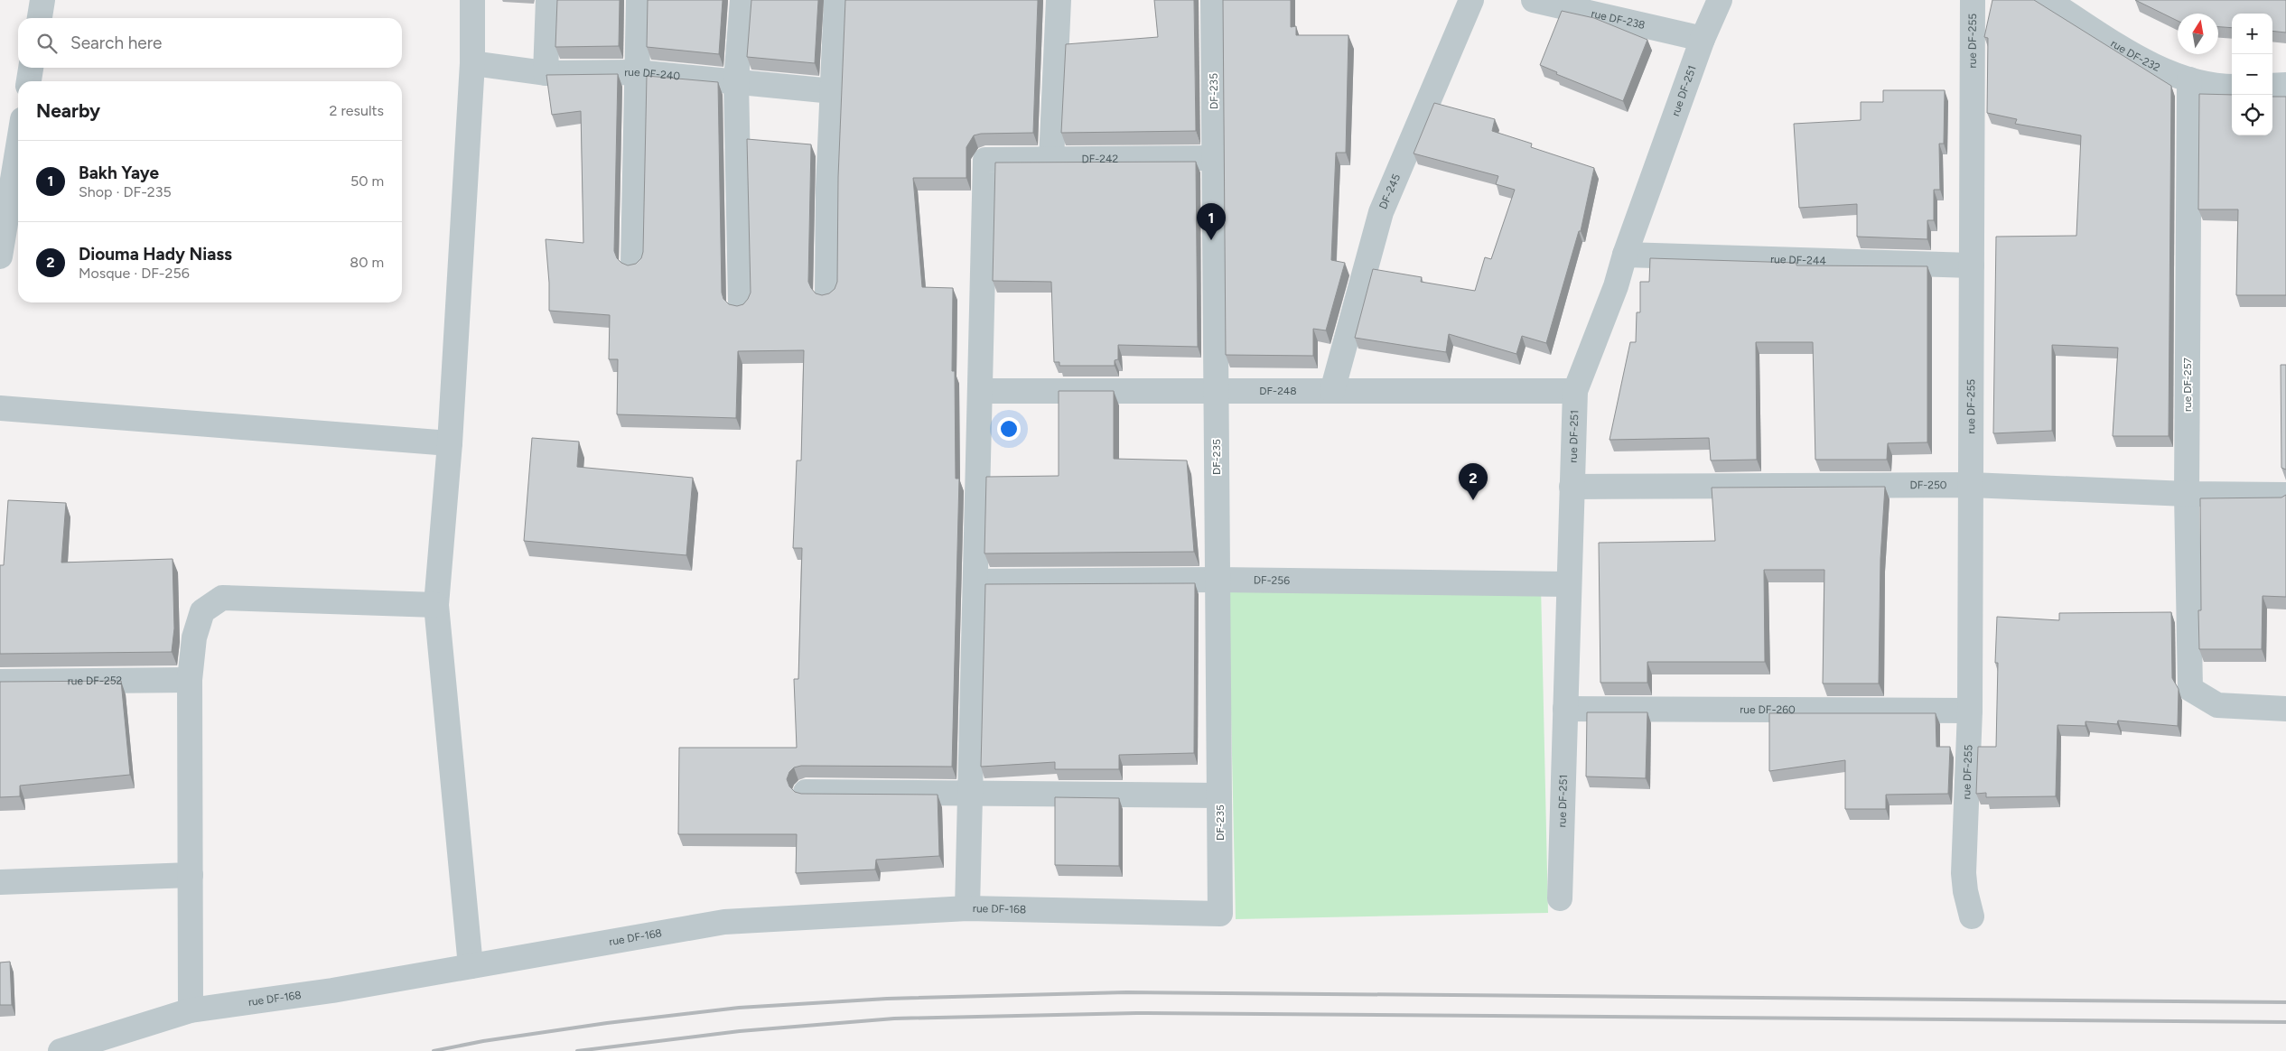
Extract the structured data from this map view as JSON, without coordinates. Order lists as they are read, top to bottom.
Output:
{
  "streets": {
    "street": [
      "rue DF-238",
      "rue DF-255",
      "rue DF-232",
      "rue DF-240",
      "rue DF-251",
      "DF-235",
      "DF-242",
      "DF-245",
      "rue DF-244",
      "rue DF-257",
      "DF-248",
      "DF-250",
      "DF-256",
      "rue DF-252",
      "rue DF-260",
      "rue DF-168"
    ]
  },
  "crossings": [
    ["rue DF-238", "rue DF-251"],
    ["rue DF-255", "rue DF-244"],
    ["rue DF-255", "DF-250"],
    ["rue DF-255", "rue DF-260"],
    ["rue DF-232", "rue DF-257"],
    ["rue DF-251", "rue DF-244"],
    ["rue DF-251", "DF-248"],
    ["rue DF-251", "DF-250"],
    ["rue DF-251", "DF-256"],
    ["rue DF-251", "rue DF-260"],
    ["DF-235", "DF-242"],
    ["DF-235", "DF-248"],
    ["DF-235", "DF-256"],
    ["DF-235", "rue DF-168"],
    ["DF-242", "DF-248"],
    ["DF-245", "DF-248"],
    ["rue DF-257", "DF-250"]
  ],
  "north": "top",
  "page": {
    "map_buttons": ["+", "−"],
    "search": "Search here",
    "heading": ["Nearby", "2 results"],
    "list": [
      {
        "mark": "1",
        "name": "Bakh Yaye",
        "note": "Shop · DF-235",
        "value": "50 m"
      },
      {
        "mark": "2",
        "name": "Diouma Hady Niass",
        "note": "Mosque · DF-256",
        "value": "80 m"
      }
    ],
    "pins": ["1", "2"]
  }
}
